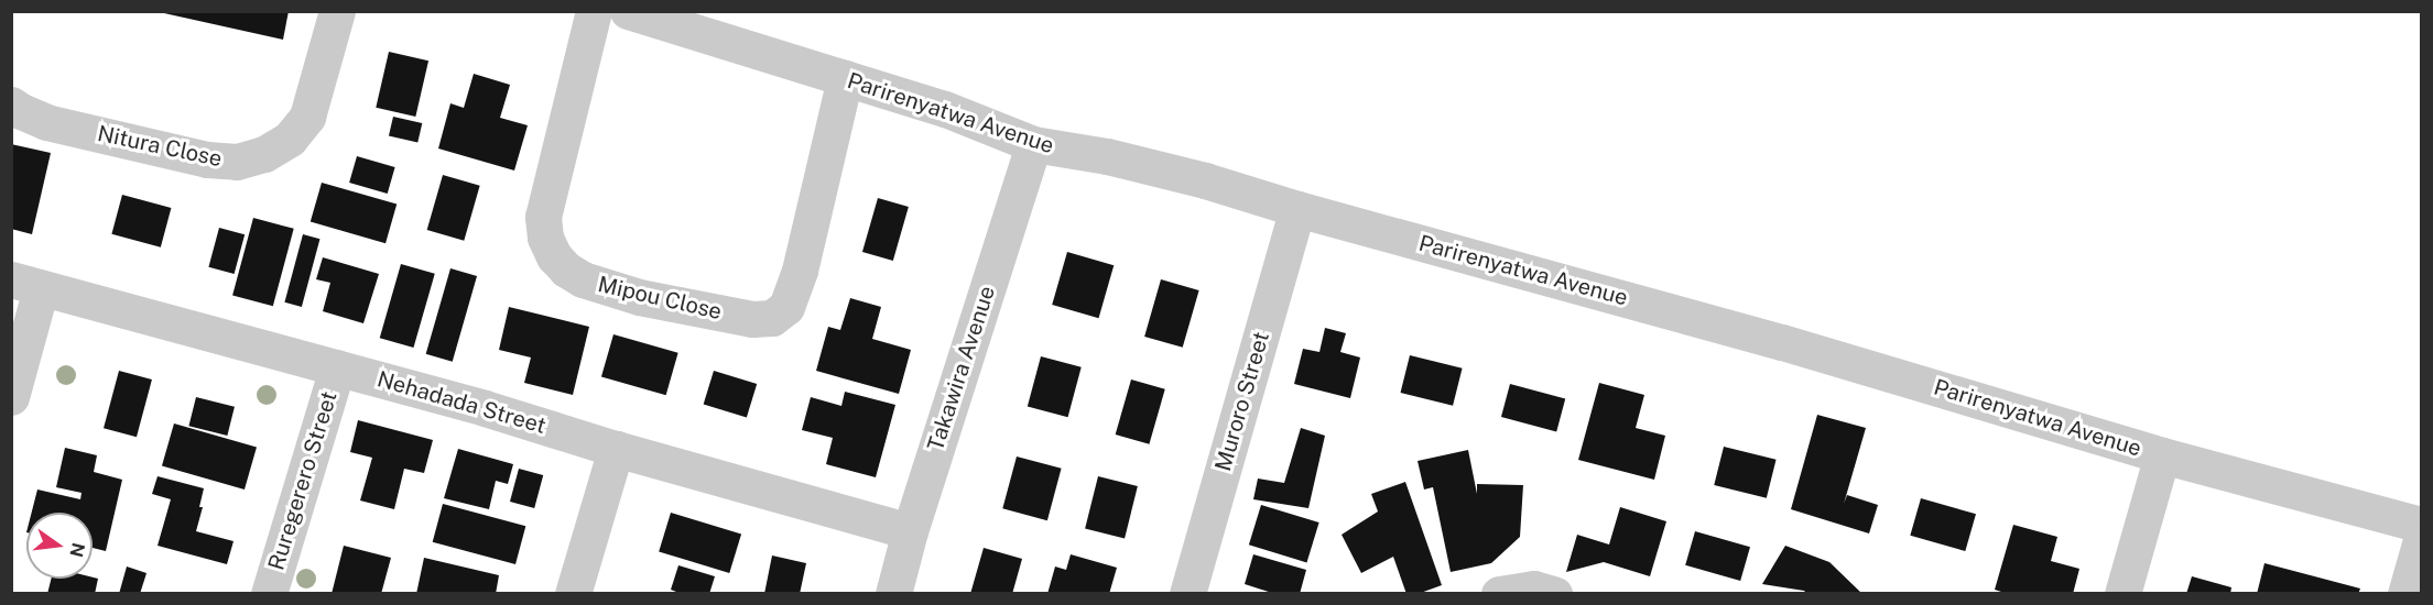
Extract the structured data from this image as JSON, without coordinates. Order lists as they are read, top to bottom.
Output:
{
  "streets": {
    "street": [
      "Parirenyatwa Avenue",
      "Nitura Close",
      "Mipou Close",
      "Takawira Avenue",
      "Muroro Street",
      "Nehadada Street",
      "Ruregerero Street"
    ]
  },
  "crossings": [
    ["Parirenyatwa Avenue", "Mipou Close"],
    ["Parirenyatwa Avenue", "Takawira Avenue"],
    ["Parirenyatwa Avenue", "Muroro Street"],
    ["Takawira Avenue", "Nehadada Street"],
    ["Nehadada Street", "Ruregerero Street"]
  ],
  "north": "right"
}
